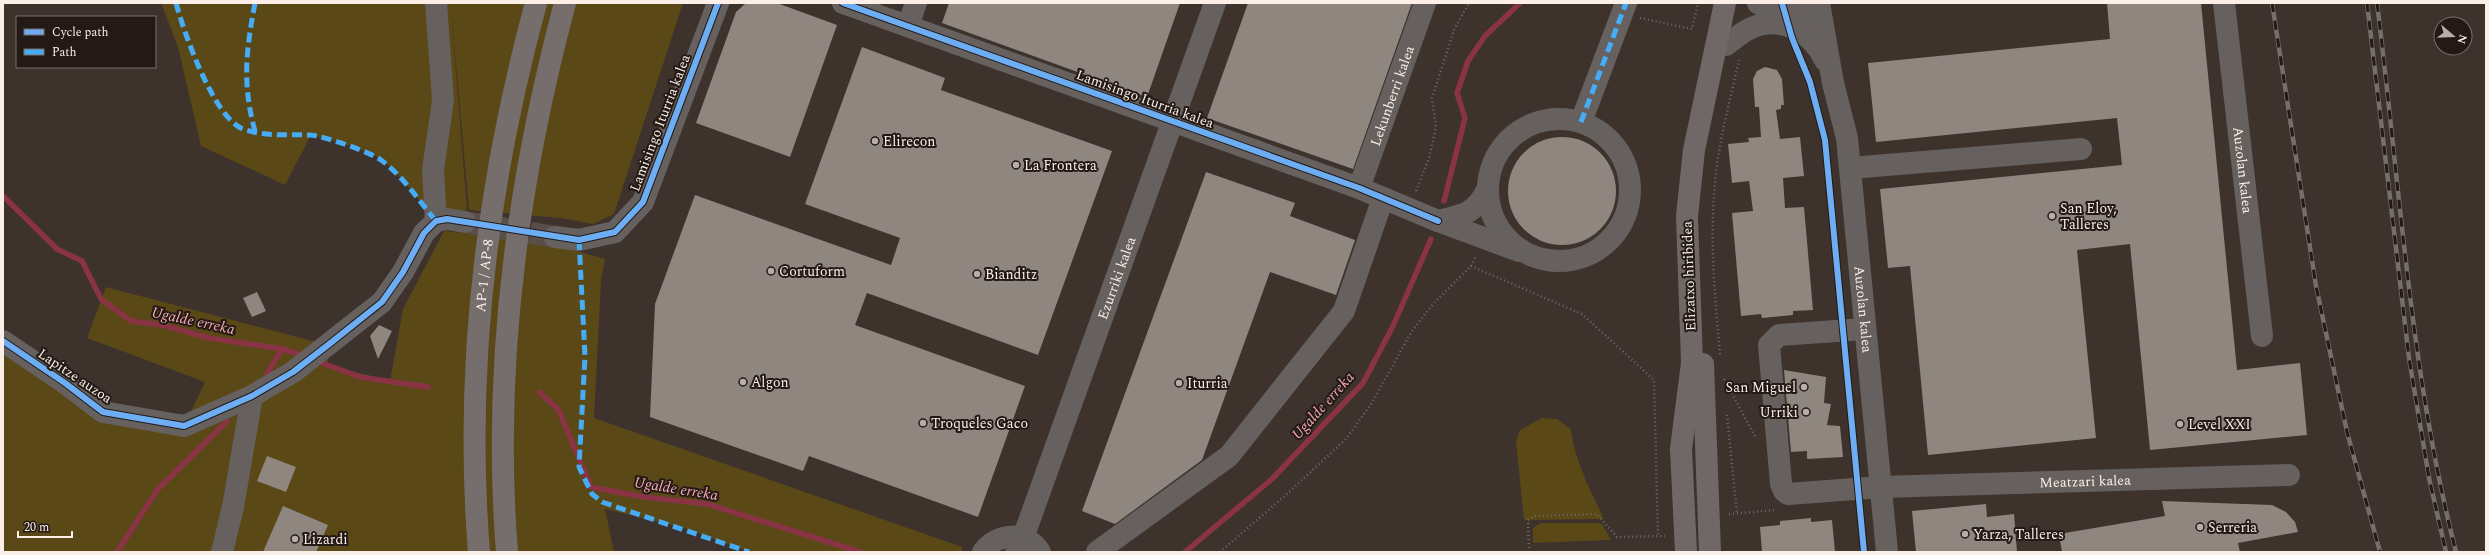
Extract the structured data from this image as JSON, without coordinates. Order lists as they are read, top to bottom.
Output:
{
  "streets": {
    "highway": ["AP-1 / AP-8"],
    "main road": ["Elizatxo hiribidea"],
    "street": [
      "Lekunberri kalea",
      "Lamisingo Iturria kalea",
      "Auzolan kalea",
      "Ezurriki kalea",
      "Lapitze auzoa",
      "Meatzari kalea"
    ]
  },
  "crossings": [
    ["Lekunberri kalea", "Lamisingo Iturria kalea"],
    ["Lamisingo Iturria kalea", "Ezurriki kalea"],
    ["Auzolan kalea", "Elizatxo hiribidea"],
    ["Auzolan kalea", "Meatzari kalea"]
  ],
  "water": ["Ugalde erreka"],
  "places": [
    "Elirecon",
    "La Frontera",
    "San Eloy, Talleres",
    "Cortuform",
    "Bianditz",
    "Algon",
    "Iturria",
    "San Miguel",
    "Urriki",
    "Troqueles Gaco",
    "Level XXI",
    "Serreria",
    "Yarza, Talleres",
    "Lizardi"
  ],
  "legend": ["Cycle path", "Path"],
  "scale_bar": "20 m",
  "north": "right"
}
